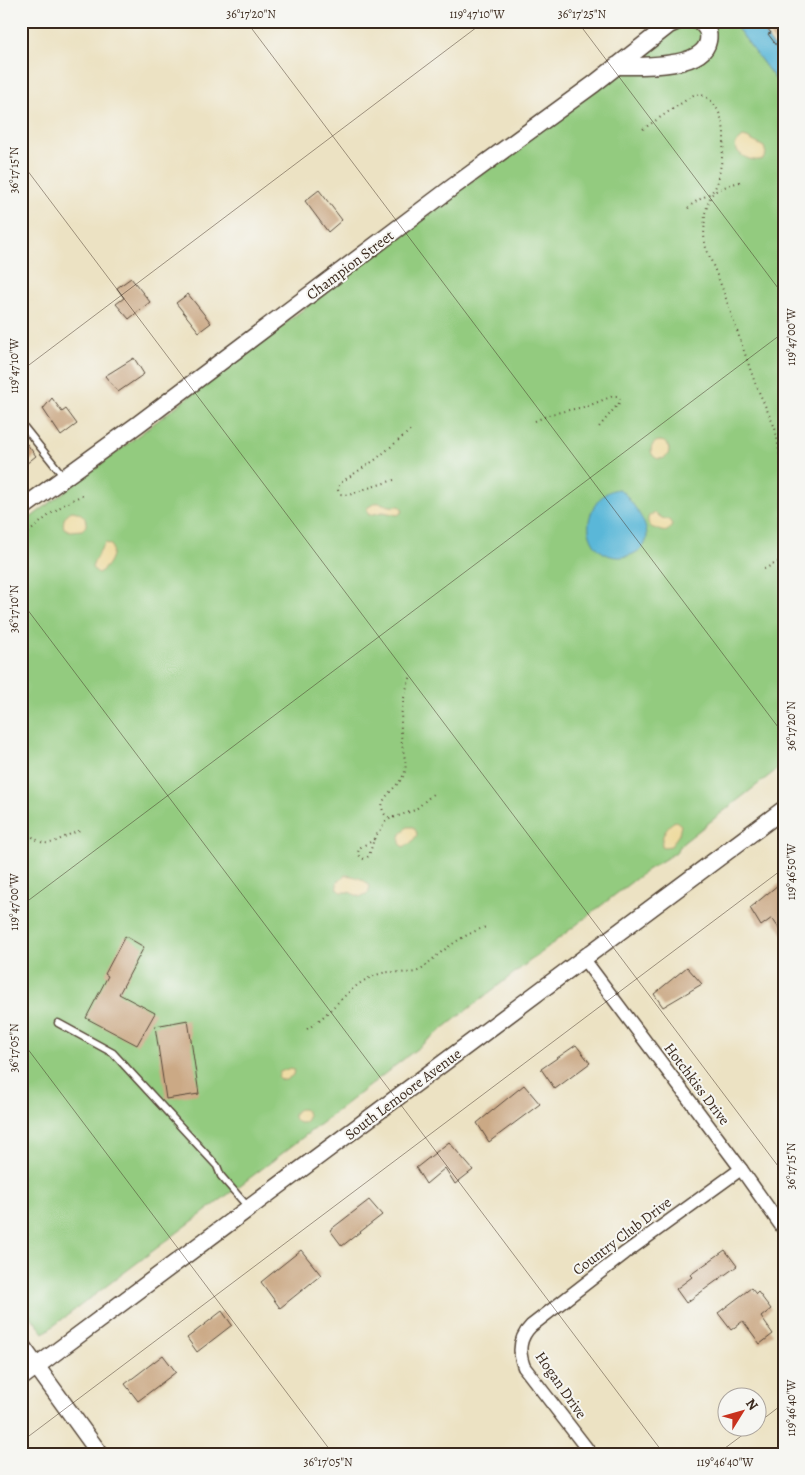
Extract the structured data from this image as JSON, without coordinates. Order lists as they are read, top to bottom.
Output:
{
  "streets": {
    "street": [
      "Champion Street",
      "Hotchkiss Drive",
      "South Lemoore Avenue",
      "Country Club Drive",
      "Hogan Drive"
    ]
  },
  "crossings": [
    ["Hotchkiss Drive", "South Lemoore Avenue"],
    ["Hotchkiss Drive", "Country Club Drive"],
    ["Country Club Drive", "Hogan Drive"]
  ],
  "north": "top right",
  "coordinates": [
    "36°17'20\"N",
    "119°47'10\"W",
    "36°17'25\"N",
    "36°17'15\"N",
    "119°47'00\"W",
    "36°17'10\"N",
    "119°46'50\"W",
    "36°17'05\"N",
    "119°46'40\"W"
  ]
}
